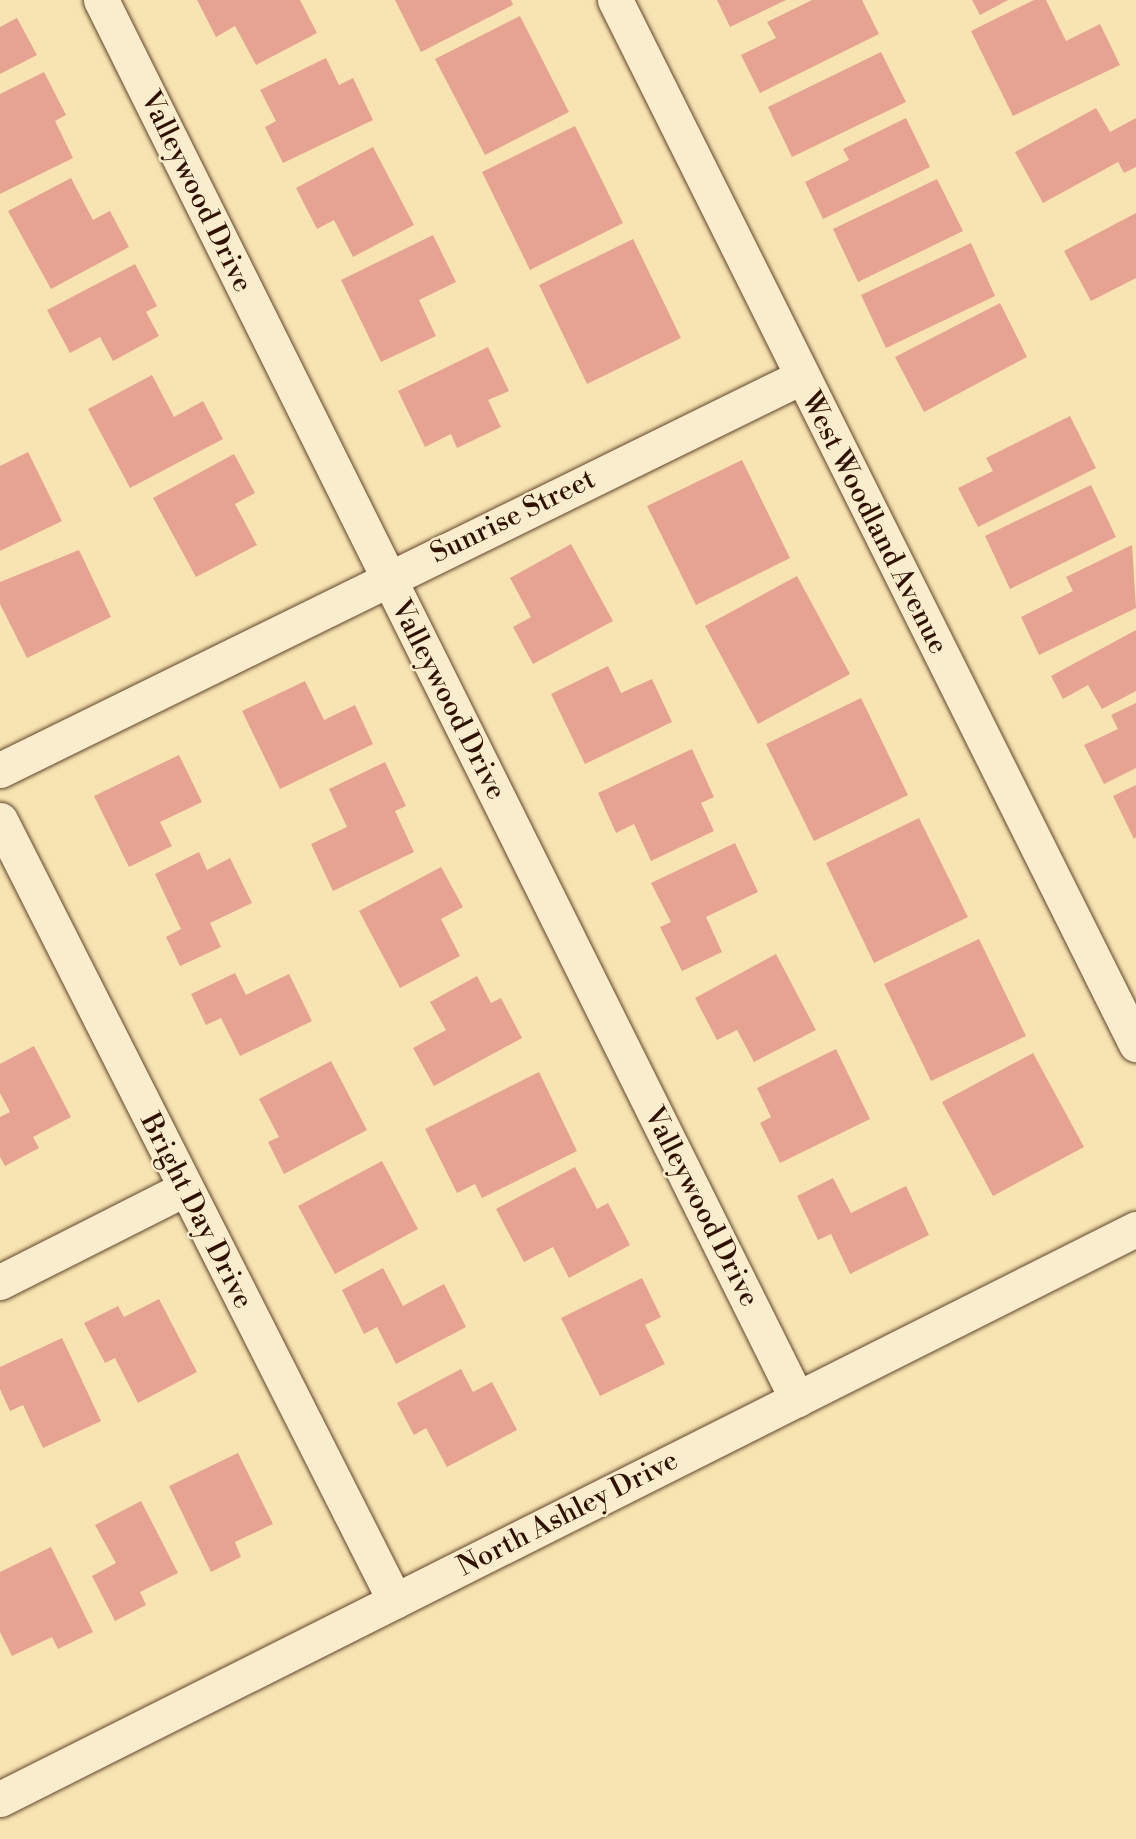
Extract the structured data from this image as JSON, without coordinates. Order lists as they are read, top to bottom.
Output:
{
  "streets": {
    "street": [
      "Valleywood Drive",
      "Sunrise Street",
      "West Woodland Avenue",
      "Bright Day Drive",
      "North Ashley Drive"
    ]
  },
  "crossings": [
    ["Valleywood Drive", "Sunrise Street"],
    ["Valleywood Drive", "North Ashley Drive"],
    ["Sunrise Street", "West Woodland Avenue"],
    ["Bright Day Drive", "North Ashley Drive"]
  ]
}
